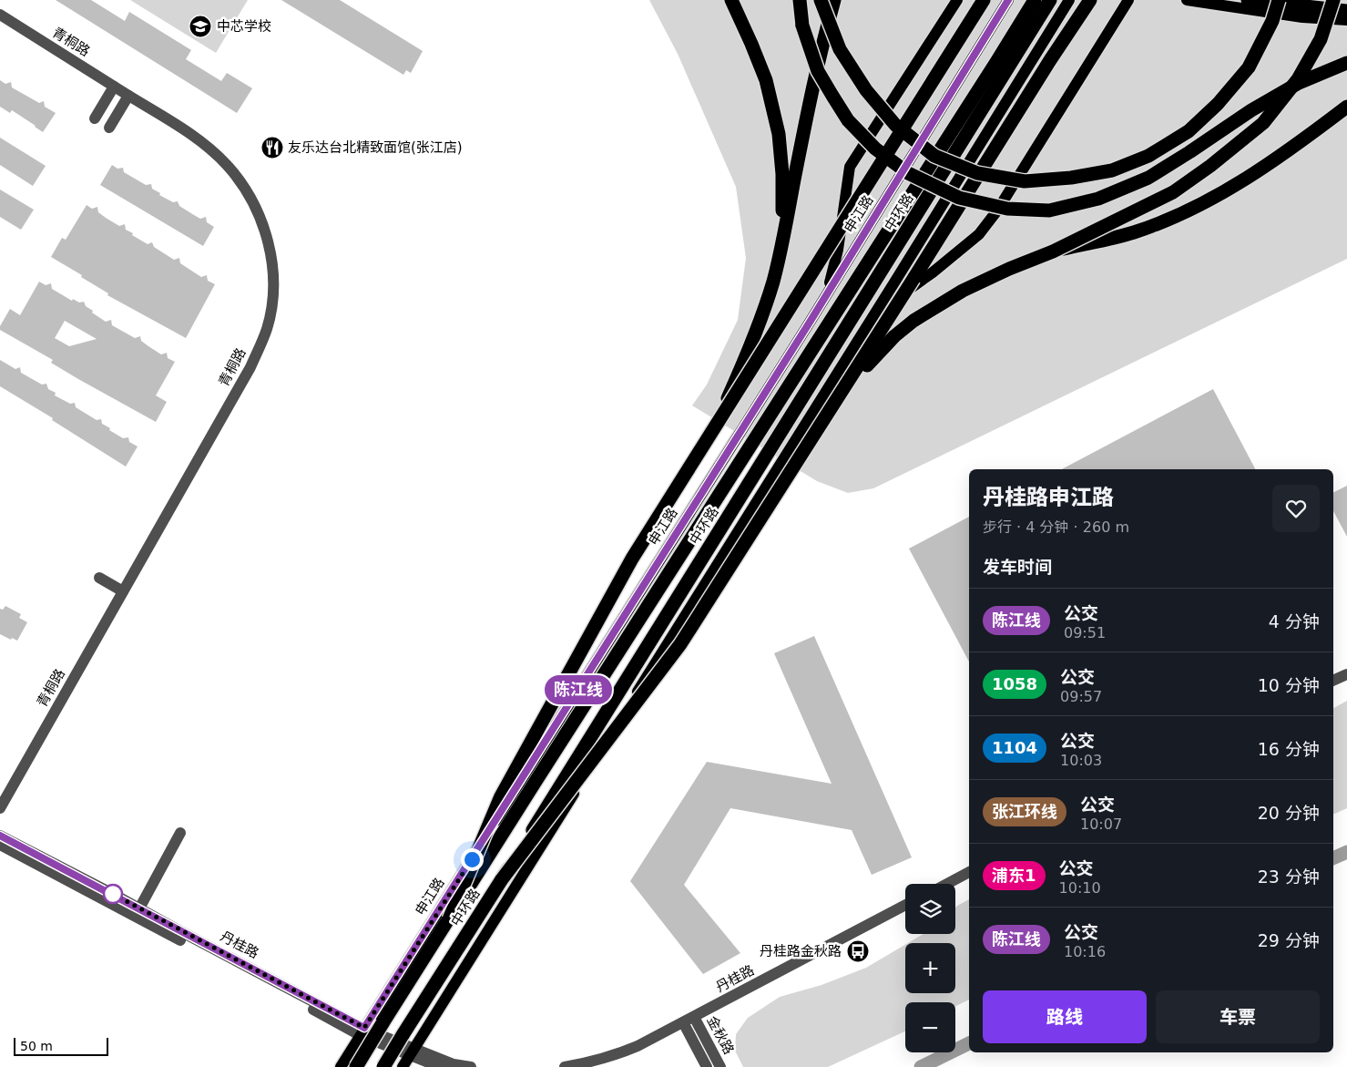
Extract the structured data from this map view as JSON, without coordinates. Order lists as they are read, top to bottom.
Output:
{
  "streets": {
    "highway": ["中环路"],
    "main road": ["申江路"],
    "street": ["青桐路", "丹桂路", "金秋路"]
  },
  "crossings": [
    ["申江路", "丹桂路"],
    ["丹桂路", "金秋路"]
  ],
  "places": {
    "school or university": ["中芯学校"],
    "restaurant": ["友乐达台北精致面馆(张江店)"],
    "bus stop": ["丹桂路金秋路"]
  },
  "lines": ["bus line 陈江线"],
  "scale_bar": "50 m",
  "page": {
    "on_map": "陈江线",
    "heading": [
      ["丹桂路申江路", "步行 · 4 分钟 · 260 m"],
      "发车时间"
    ],
    "list": [
      {
        "mark": "陈江线",
        "name": "公交",
        "note": "09:51",
        "value": "4 分钟"
      },
      {
        "mark": "1058",
        "name": "公交",
        "note": "09:57",
        "value": "10 分钟"
      },
      {
        "mark": "1104",
        "name": "公交",
        "note": "10:03",
        "value": "16 分钟"
      },
      {
        "mark": "张江环线",
        "name": "公交",
        "note": "10:07",
        "value": "20 分钟"
      },
      {
        "mark": "浦东1",
        "name": "公交",
        "note": "10:10",
        "value": "23 分钟"
      },
      {
        "mark": "陈江线",
        "name": "公交",
        "note": "10:16",
        "value": "29 分钟"
      }
    ],
    "map_buttons": ["+", "−"],
    "buttons": ["路线", "车票"],
    "scale": "50 m"
  }
}
